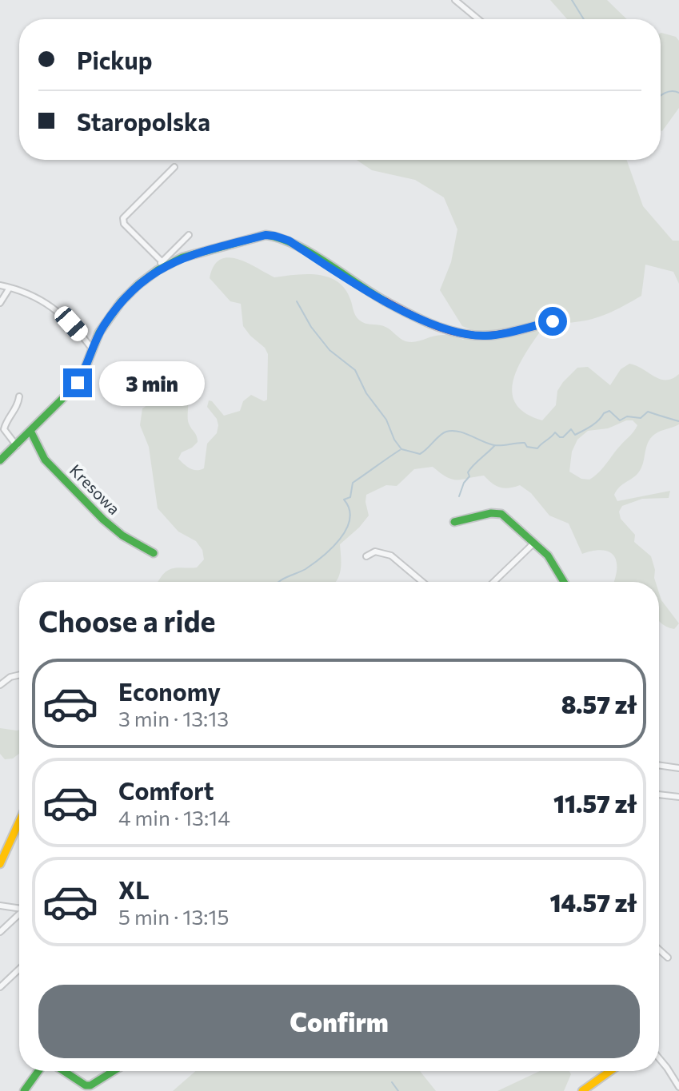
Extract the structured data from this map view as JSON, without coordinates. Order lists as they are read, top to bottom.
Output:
{
  "streets": {
    "street": ["Kresowa"]
  },
  "page": {
    "banner": ["Pickup", "Staropolska"],
    "bubble": "3 min",
    "heading": "Choose a ride",
    "list": [
      {
        "name": "Economy",
        "note": "3 min · 13:13",
        "value": "8.57 zł"
      },
      {
        "name": "Comfort",
        "note": "4 min · 13:14",
        "value": "11.57 zł"
      },
      {
        "name": "XL",
        "note": "5 min · 13:15",
        "value": "14.57 zł"
      }
    ],
    "buttons": "Confirm"
  }
}
